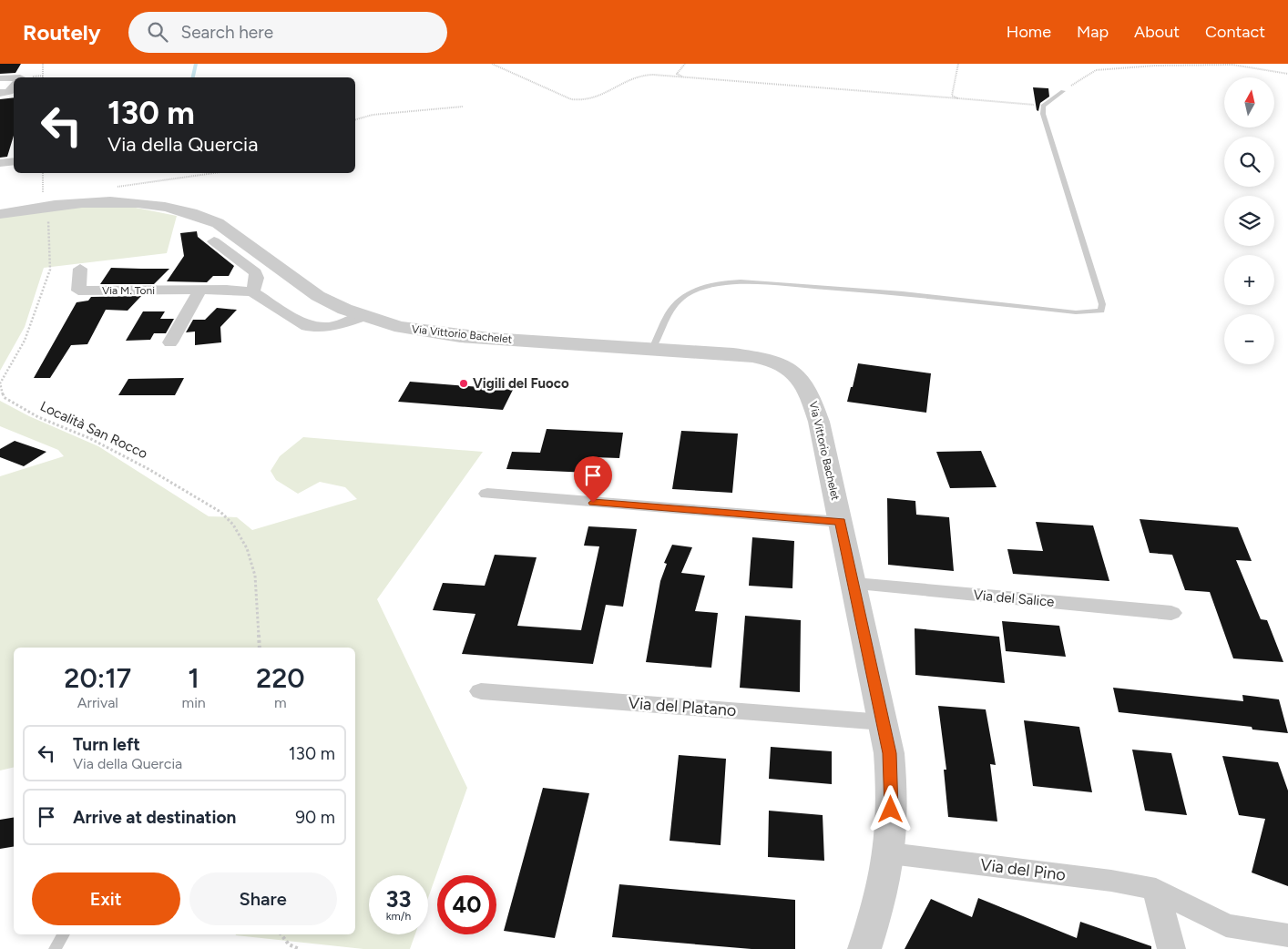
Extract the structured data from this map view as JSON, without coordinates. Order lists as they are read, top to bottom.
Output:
{
  "streets": {
    "street": [
      "Via M. Toni",
      "Via Vittorio Bachelet",
      "Via del Salice",
      "Via del Platano",
      "Via del Pino"
    ],
    "path": ["Località San Rocco"]
  },
  "crossings": [
    ["Via M. Toni", "Via Vittorio Bachelet"],
    ["Via Vittorio Bachelet", "Località San Rocco"],
    ["Via Vittorio Bachelet", "Via del Salice"],
    ["Via Vittorio Bachelet", "Via del Platano"],
    ["Via Vittorio Bachelet", "Via del Pino"]
  ],
  "places": ["Vigili del Fuoco"],
  "north": "top",
  "page": {
    "header": "Routely",
    "search": "Search here",
    "nav": [
      "Home",
      "Map",
      "About",
      "Contact"
    ],
    "map_buttons": ["+", "−"],
    "turn": ["130 m", "Via della Quercia"],
    "eta": [
      "20:17",
      "Arrival",
      "1",
      "min",
      "220",
      "m"
    ],
    "list": [
      {
        "name": "Turn left",
        "note": "Via della Quercia",
        "value": "130 m"
      },
      {
        "name": "Arrive at destination",
        "value": "90 m"
      }
    ],
    "buttons": ["Exit", "Share"],
    "speed": "33 km/h",
    "limit": "40"
  }
}
